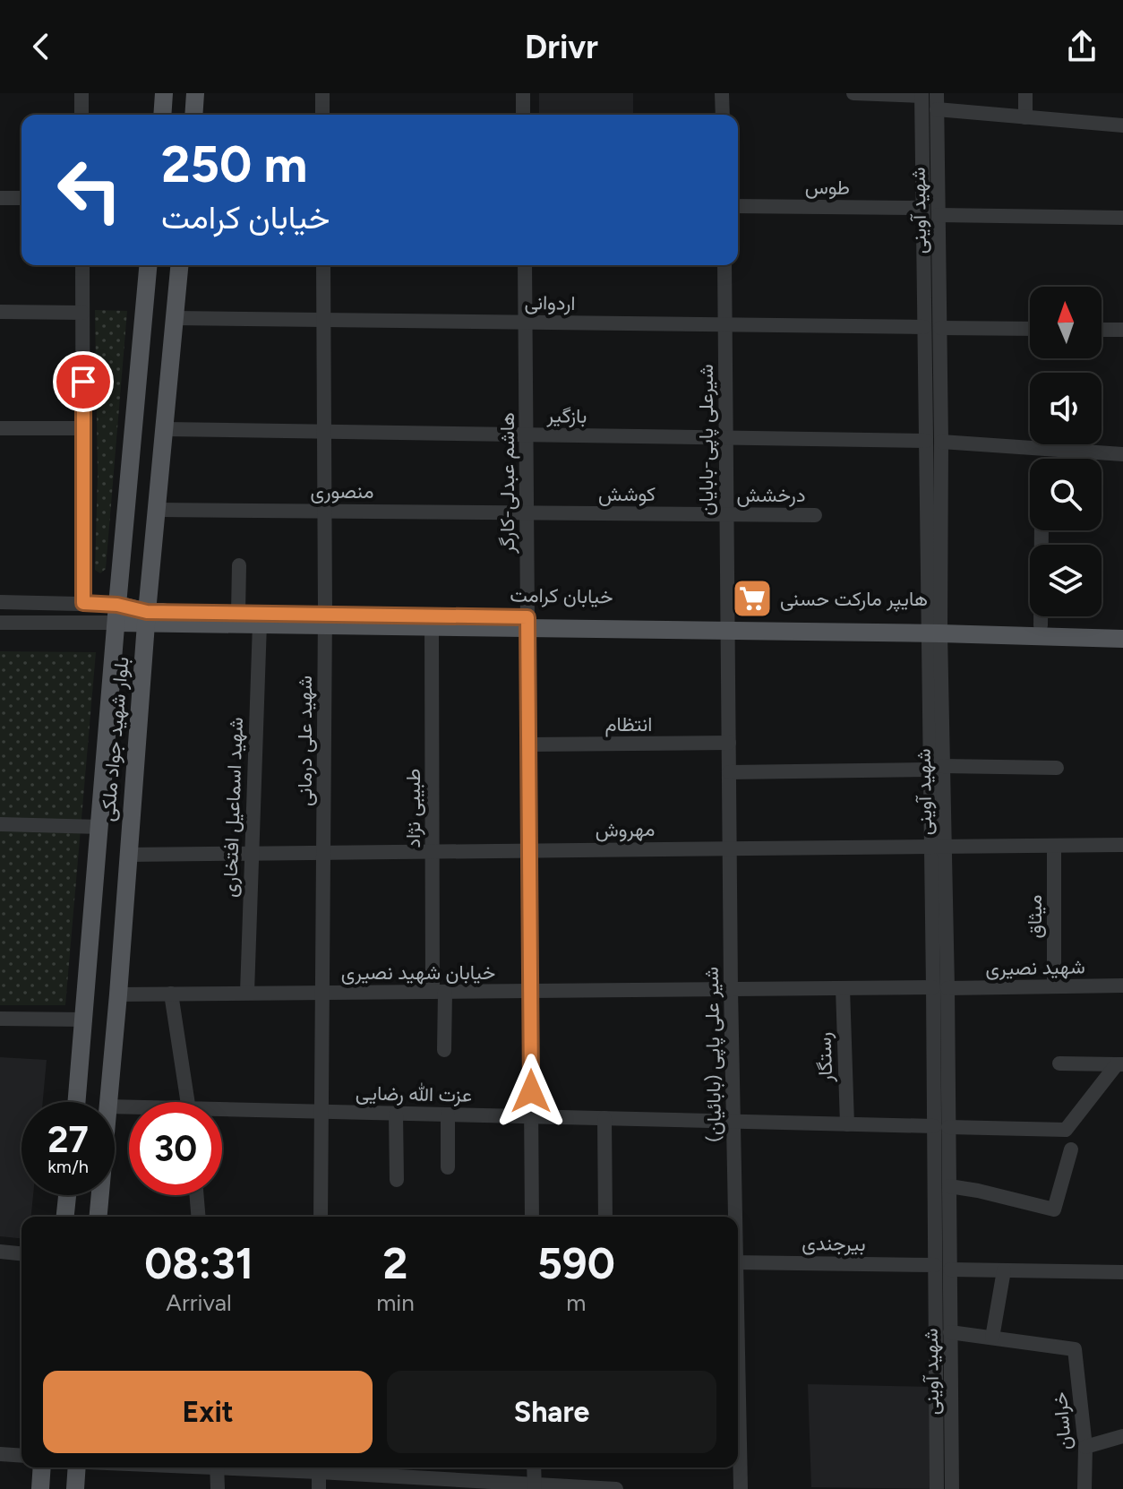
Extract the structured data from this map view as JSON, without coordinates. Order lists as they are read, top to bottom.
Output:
{
  "streets": {
    "main road": ["خیابان کرامت", "بلوار شهید جواد ملکی"],
    "street": [
      "طوس",
      "شهید آوینی",
      "اردوانی",
      "بازگیر",
      "شیرعلی پاپی-بابایان",
      "هاشم عبدلی-کارگر",
      "منصوری",
      "کوشش",
      "درخشش",
      "انتظام",
      "شهید علی درمانی",
      "شهید اسماعیل افتخاری",
      "طبیبی نژاد",
      "مهروش",
      "میثاق",
      "شهید نصیری",
      "خیابان شهید نصیری",
      "شیر علی پاپی (بابائیان)",
      "رستگار",
      "عزت الله رضایی",
      "بیرجندی",
      "خراسان"
    ]
  },
  "crossings": [
    ["طوس", "شهید آوینی"],
    ["شهید آوینی", "اردوانی"],
    ["شهید آوینی", "بازگیر"],
    ["شهید آوینی", "خیابان کرامت"],
    ["شهید آوینی", "مهروش"],
    ["شهید آوینی", "شهید نصیری"],
    ["شهید آوینی", "خیابان شهید نصیری"],
    ["شهید آوینی", "عزت الله رضایی"],
    ["شهید آوینی", "بیرجندی"],
    ["اردوانی", "شیرعلی پاپی-بابایان"],
    ["اردوانی", "هاشم عبدلی-کارگر"],
    ["اردوانی", "بلوار شهید جواد ملکی"],
    ["اردوانی", "شهید علی درمانی"],
    ["بازگیر", "شیرعلی پاپی-بابایان"],
    ["بازگیر", "هاشم عبدلی-کارگر"],
    ["بازگیر", "بلوار شهید جواد ملکی"],
    ["بازگیر", "شهید علی درمانی"],
    ["شیرعلی پاپی-بابایان", "کوشش"],
    ["شیرعلی پاپی-بابایان", "درخشش"],
    ["شیرعلی پاپی-بابایان", "خیابان کرامت"],
    ["شیرعلی پاپی-بابایان", "شیر علی پاپی (بابائیان)"],
    ["هاشم عبدلی-کارگر", "منصوری"],
    ["هاشم عبدلی-کارگر", "کوشش"],
    ["هاشم عبدلی-کارگر", "خیابان کرامت"],
    ["هاشم عبدلی-کارگر", "انتظام"],
    ["هاشم عبدلی-کارگر", "مهروش"],
    ["هاشم عبدلی-کارگر", "خیابان شهید نصیری"],
    ["هاشم عبدلی-کارگر", "عزت الله رضایی"],
    ["منصوری", "کوشش"],
    ["منصوری", "بلوار شهید جواد ملکی"],
    ["منصوری", "شهید علی درمانی"],
    ["کوشش", "درخشش"],
    ["خیابان کرامت", "بلوار شهید جواد ملکی"],
    ["خیابان کرامت", "شهید علی درمانی"],
    ["خیابان کرامت", "شهید اسماعیل افتخاری"],
    ["خیابان کرامت", "طبیبی نژاد"],
    ["خیابان کرامت", "شیر علی پاپی (بابائیان)"],
    ["انتظام", "شیر علی پاپی (بابائیان)"],
    ["بلوار شهید جواد ملکی", "مهروش"],
    ["بلوار شهید جواد ملکی", "خیابان شهید نصیری"],
    ["شهید علی درمانی", "مهروش"],
    ["شهید علی درمانی", "خیابان شهید نصیری"],
    ["شهید علی درمانی", "عزت الله رضایی"],
    ["شهید اسماعیل افتخاری", "مهروش"],
    ["شهید اسماعیل افتخاری", "خیابان شهید نصیری"],
    ["طبیبی نژاد", "مهروش"],
    ["طبیبی نژاد", "خیابان شهید نصیری"],
    ["مهروش", "میثاق"],
    ["مهروش", "شیر علی پاپی (بابائیان)"],
    ["میثاق", "شهید نصیری"],
    ["شهید نصیری", "خیابان شهید نصیری"],
    ["خیابان شهید نصیری", "شیر علی پاپی (بابائیان)"],
    ["خیابان شهید نصیری", "رستگار"],
    ["شیر علی پاپی (بابائیان)", "عزت الله رضایی"],
    ["رستگار", "عزت الله رضایی"]
  ],
  "places": {
    "supermarket": ["هایپر مارکت حسنی"]
  },
  "north": "top",
  "page": {
    "header": "Drivr",
    "turn": ["250 m", "خیابان کرامت"],
    "speed": "27 km/h",
    "limit": "30",
    "eta": [
      "08:31",
      "Arrival",
      "2",
      "min",
      "590",
      "m"
    ],
    "buttons": ["Exit", "Share"]
  }
}
